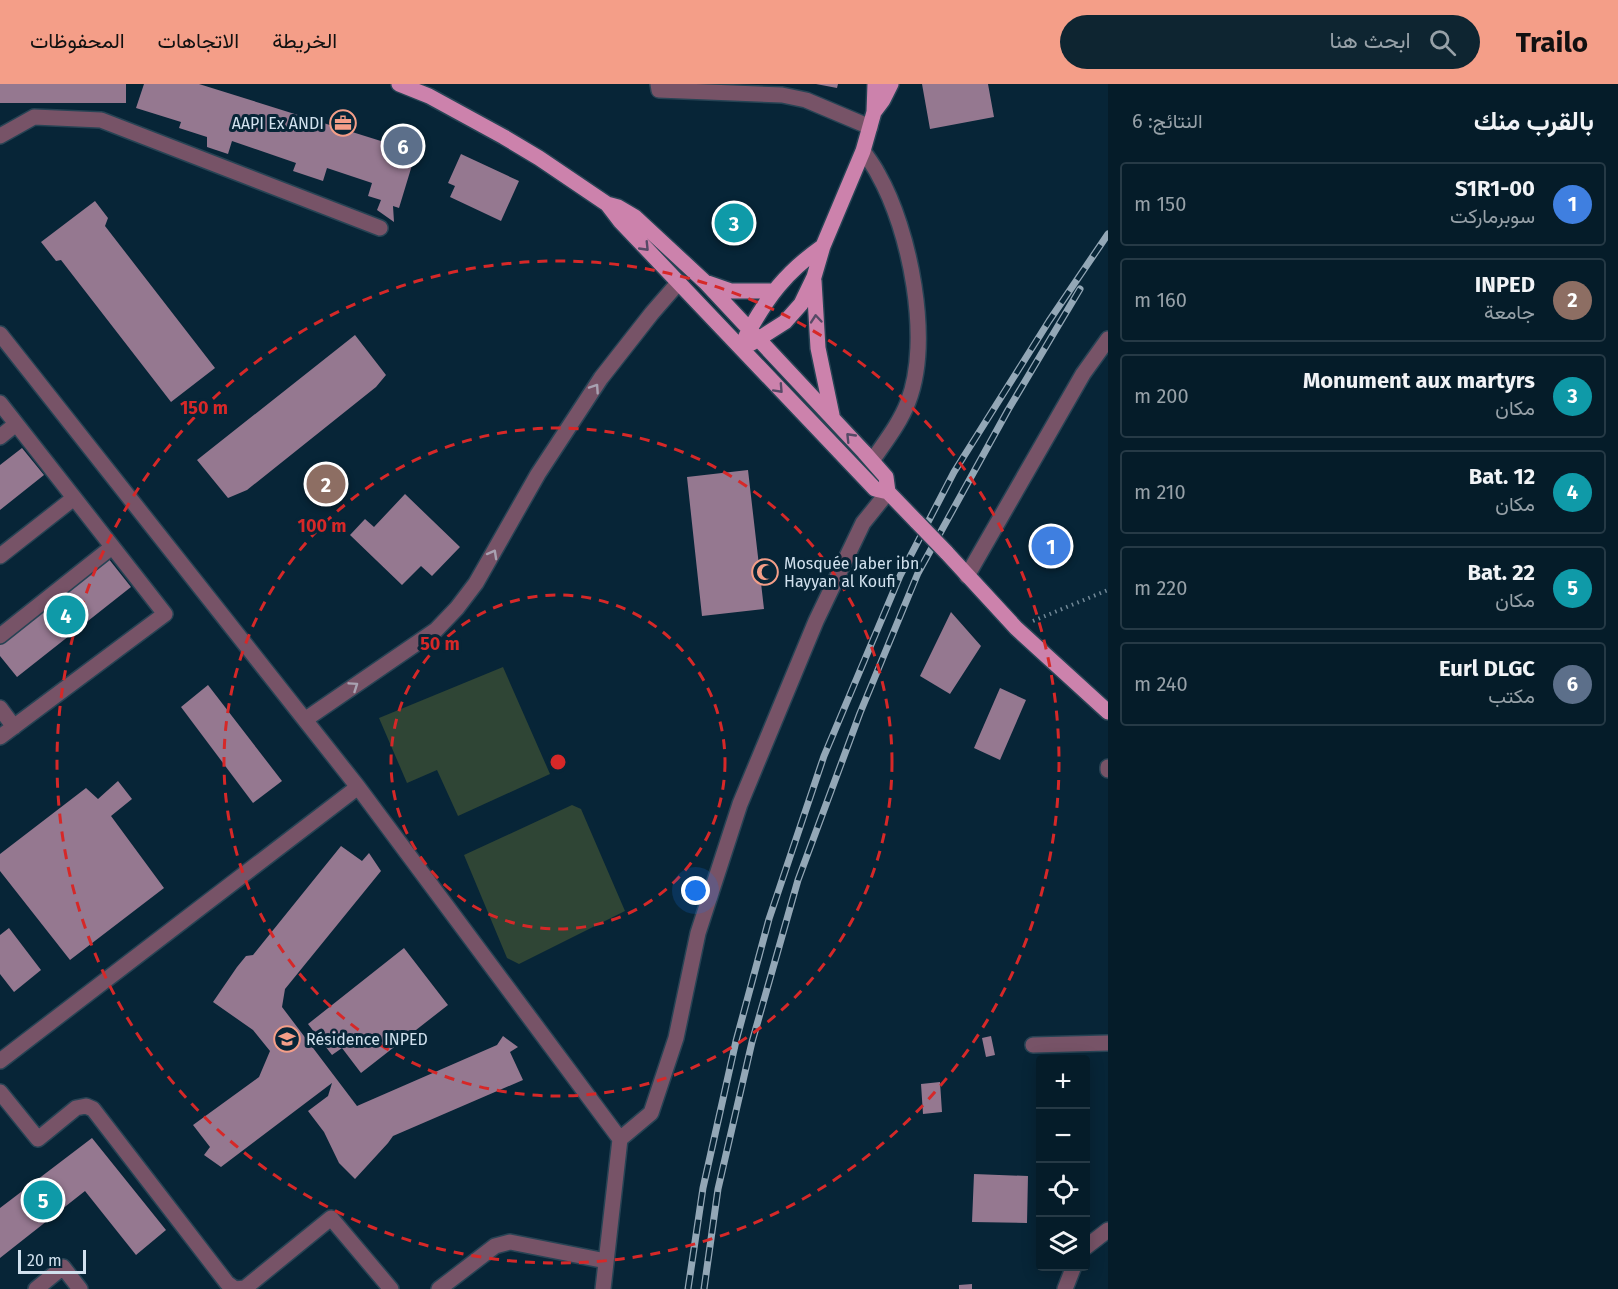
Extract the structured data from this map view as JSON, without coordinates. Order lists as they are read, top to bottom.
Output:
{
  "places": {
    "office": ["AAPI Ex ANDI"],
    "mosque": ["Mosquée Jaber ibn Hayyan al Koufi"],
    "school or university": ["Résidence INPED"]
  },
  "scale_bar": "20 m",
  "page": {
    "header": "Trailo",
    "search": "ابحث هنا",
    "nav": ["الخريطة", "الاتجاهات", "المحفوظات"],
    "heading": ["بالقرب منك", "النتائج: 6"],
    "pins": [
      "6",
      "3",
      "2",
      "1",
      "4",
      "5"
    ],
    "list": [
      {
        "mark": "1",
        "name": "S1R1-00",
        "note": "سوبرماركت",
        "value": "150 m"
      },
      {
        "mark": "2",
        "name": "INPED",
        "note": "جامعة",
        "value": "160 m"
      },
      {
        "mark": "3",
        "name": "Monument aux martyrs",
        "note": "مكان",
        "value": "200 m"
      },
      {
        "mark": "4",
        "name": "Bat. 12",
        "note": "مكان",
        "value": "210 m"
      },
      {
        "mark": "5",
        "name": "Bat. 22",
        "note": "مكان",
        "value": "220 m"
      },
      {
        "mark": "6",
        "name": "Eurl DLGC",
        "note": "مكتب",
        "value": "240 m"
      }
    ],
    "map_buttons": ["+", "−"],
    "scale": "20 m"
  },
  "rings": ["150 m", "100 m", "50 m"]
}
